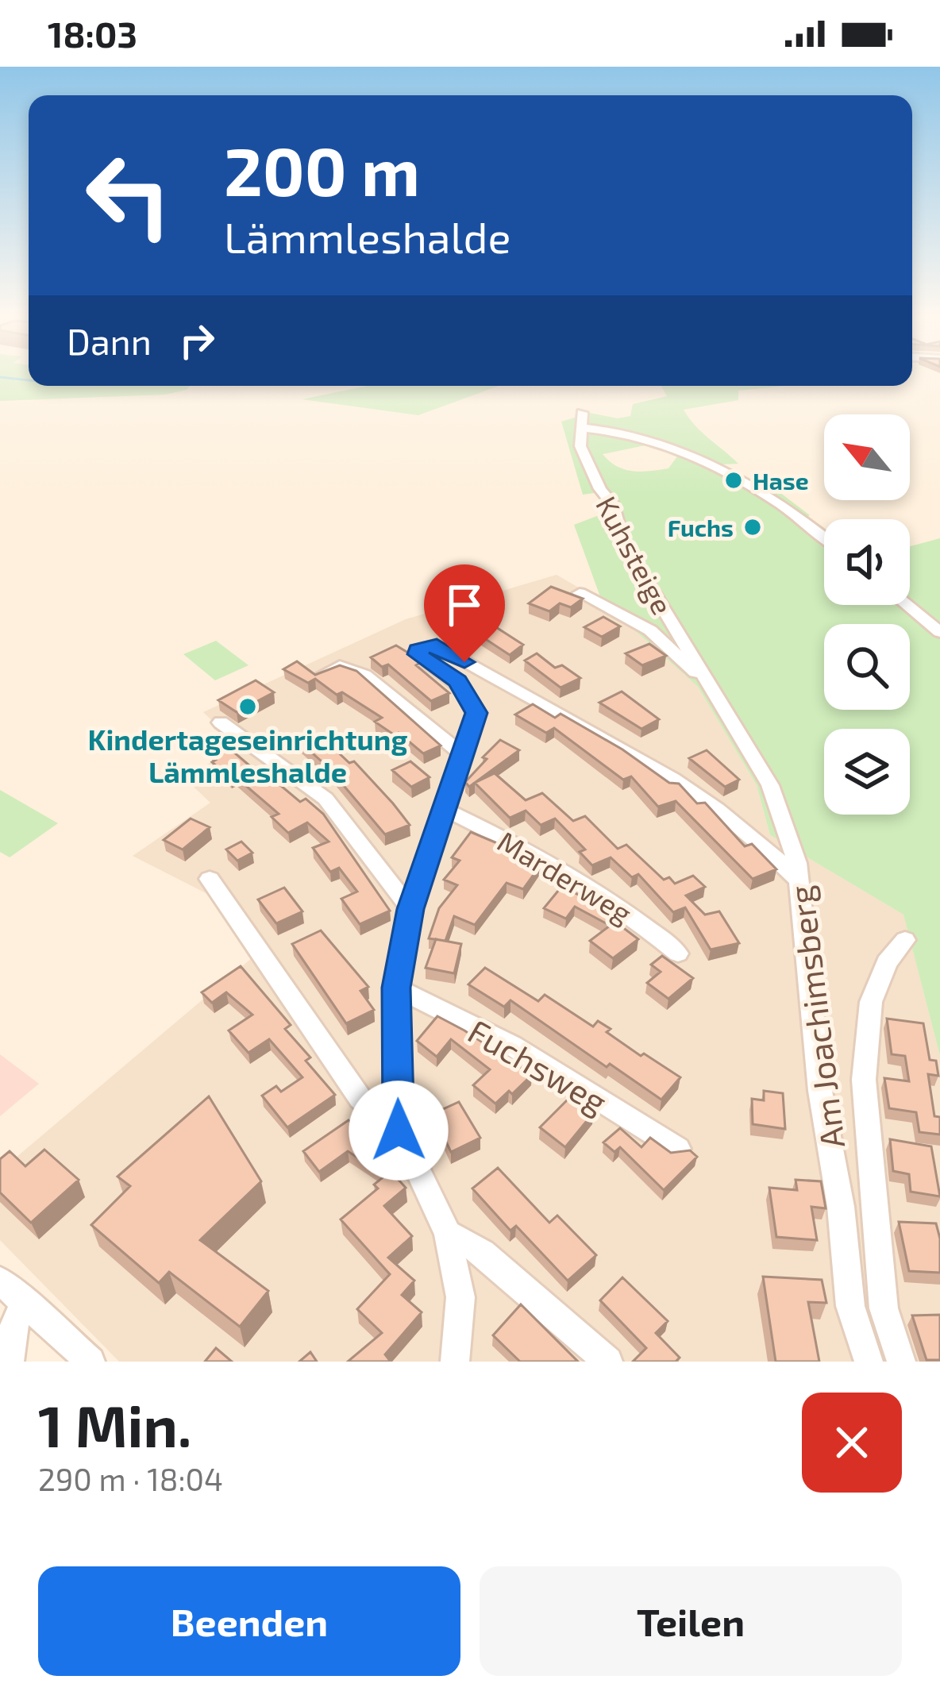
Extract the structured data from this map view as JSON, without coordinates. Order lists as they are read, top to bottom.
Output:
{
  "streets": {
    "street": [
      "Kuhsteige",
      "Marderweg",
      "Am Joachimsberg",
      "Fuchsweg"
    ]
  },
  "crossings": [
    ["Kuhsteige", "Am Joachimsberg"]
  ],
  "places": ["Hase", "Fuchs", "Kindertageseinrichtung Lämmleshalde"],
  "north": "top left",
  "page": {
    "status": "18:03",
    "turn": ["200 m", "Lämmleshalde"],
    "then": "Dann",
    "heading": ["1 Min.", "290 m · 18:04"],
    "buttons": ["Beenden", "Teilen"]
  }
}
